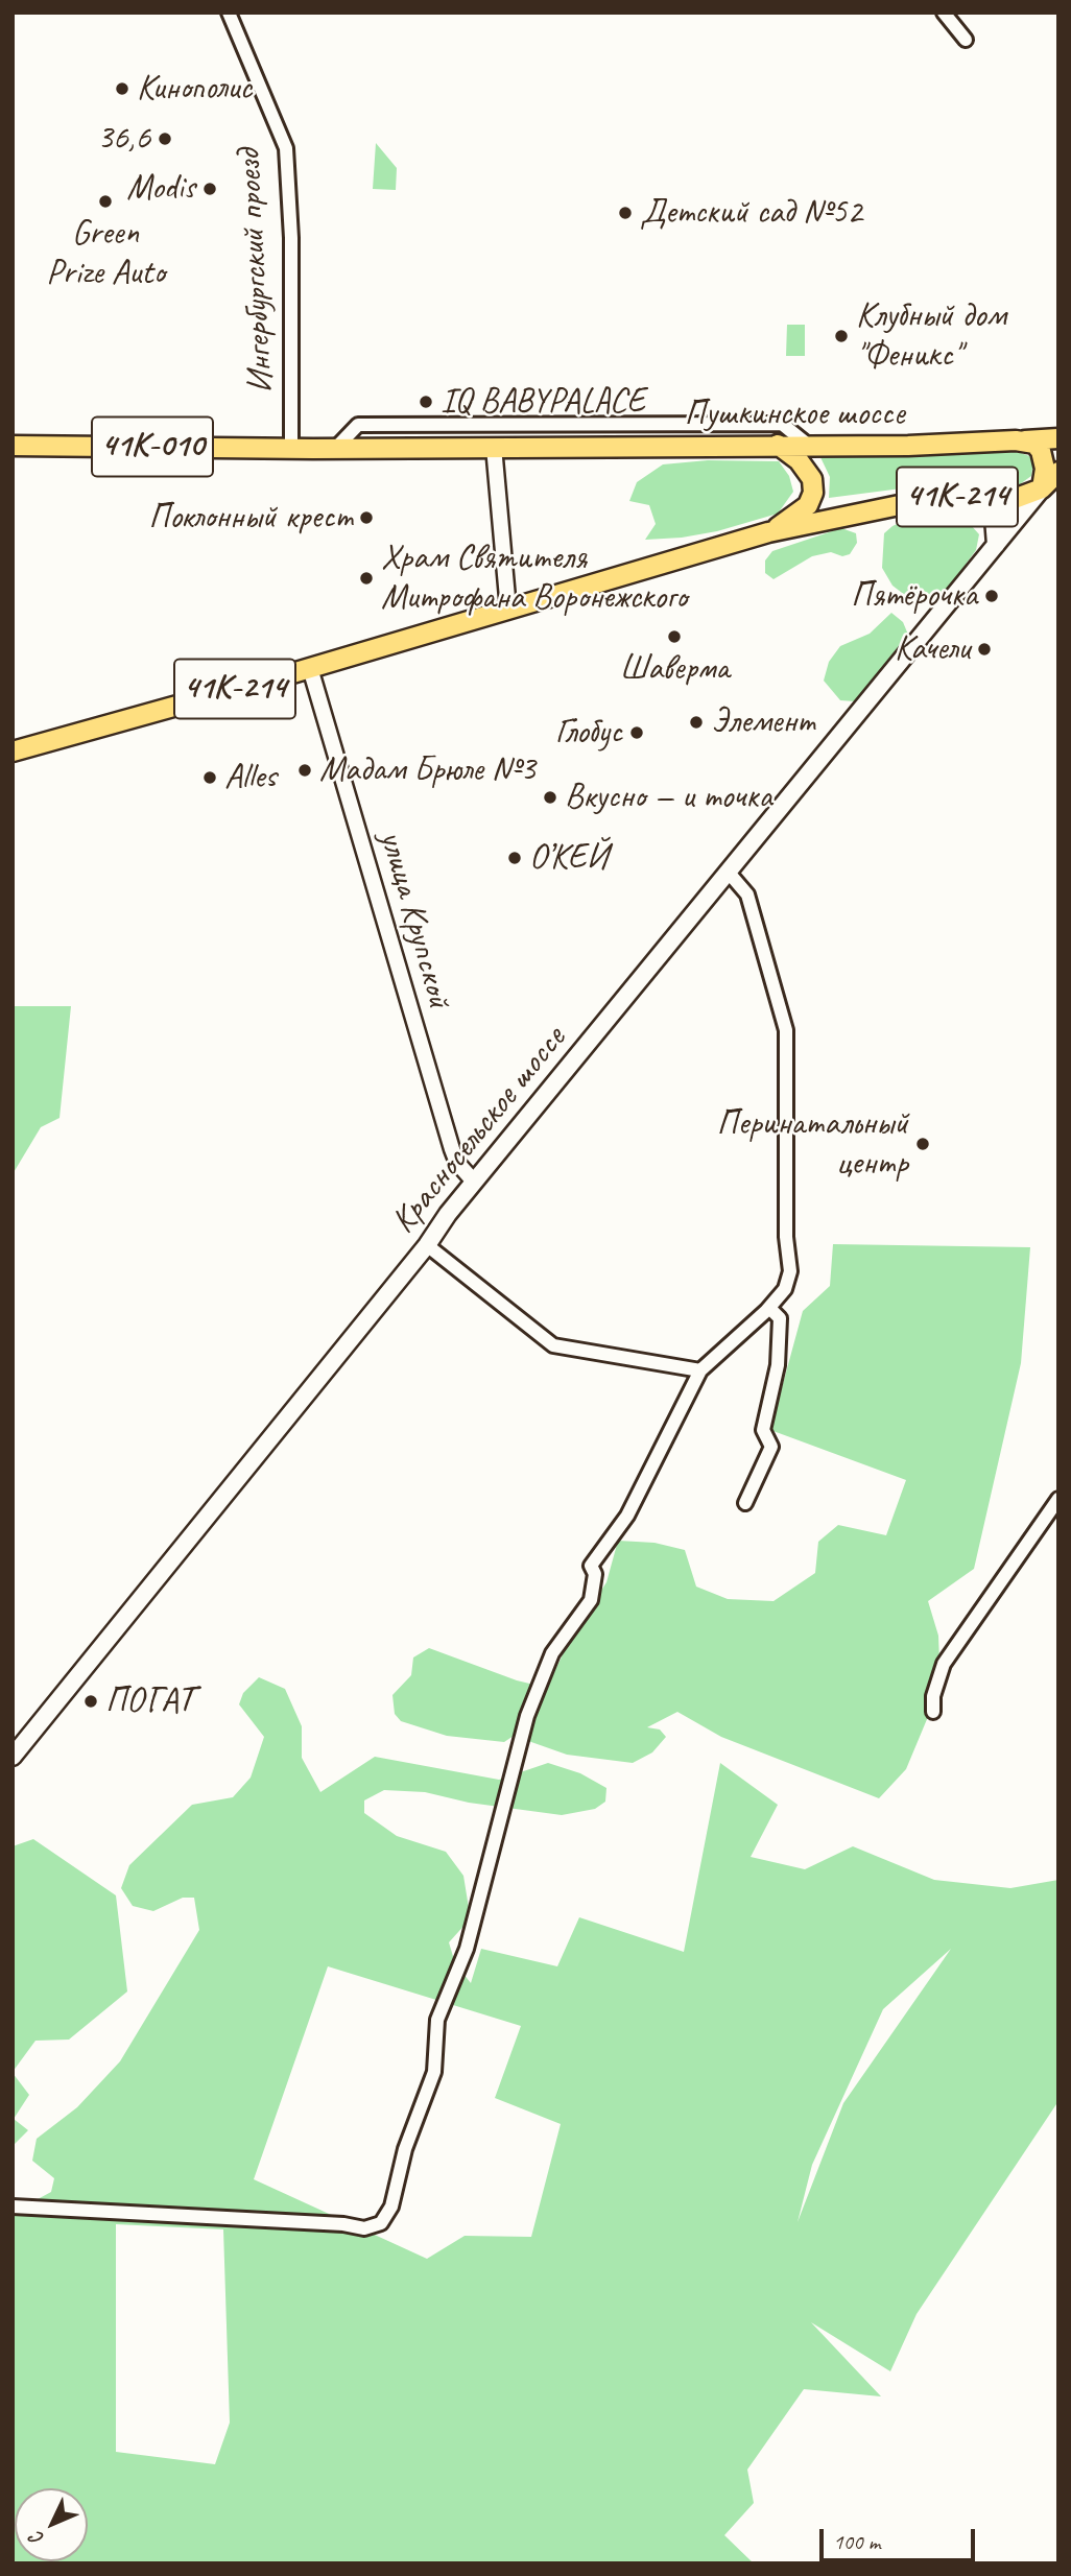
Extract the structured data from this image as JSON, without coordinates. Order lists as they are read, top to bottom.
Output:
{
  "streets": {
    "main road": [
      "Пушкинское шоссе",
      "41К-010",
      "41К-214",
      "Красносельское шоссе"
    ],
    "street": ["Ингербургский проезд", "улица Крупской"]
  },
  "crossings": [
    ["Ингербургский проезд", "Пушкинское шоссе"],
    ["41К-214", "улица Крупской"],
    ["41К-214", "Красносельское шоссе"],
    ["улица Крупской", "Красносельское шоссе"]
  ],
  "places": [
    "Кинополис",
    "36,6",
    "Modis",
    "Green Prize Auto",
    "Детский сад №52",
    "Клубный дом \"Феникс\"",
    "IQ BABYPALACE",
    "Поклонный крест",
    "Храм Святителя Митрофана Воронежского",
    "Пятёрочка",
    "Шаверма",
    "Качели",
    "Элемент",
    "Глобус",
    "Мадам Брюле №3",
    "Alles",
    "Вкусно — и точка",
    "О’КЕЙ",
    "Перинатальный центр",
    "ПОГАТ"
  ],
  "scale_bar": "100 m",
  "north": "bottom left"
}
